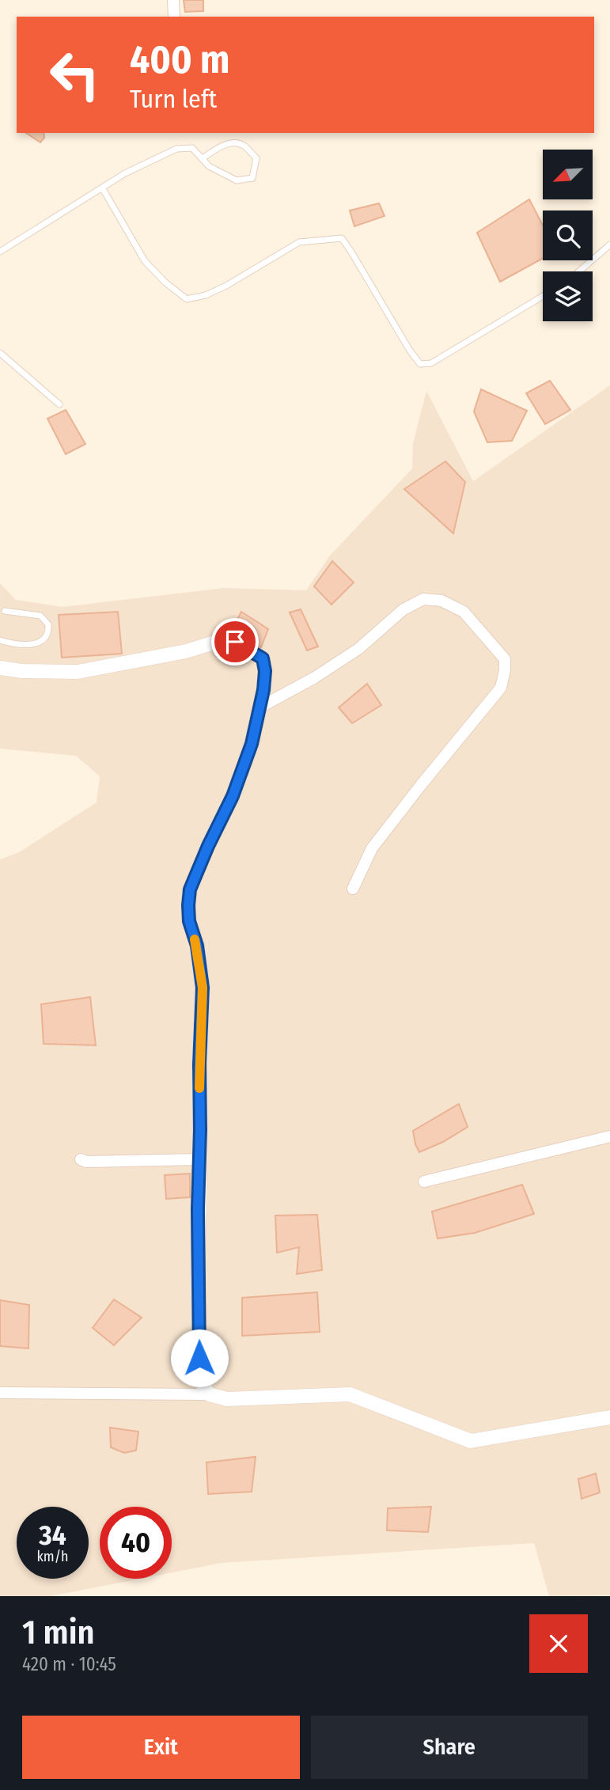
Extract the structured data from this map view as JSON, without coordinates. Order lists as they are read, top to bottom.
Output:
{
  "north": "bottom left",
  "page": {
    "turn": ["400 m", "Turn left"],
    "speed": "34 km/h",
    "limit": "40",
    "heading": ["1 min", "420 m · 10:45"],
    "buttons": ["Exit", "Share"]
  }
}
